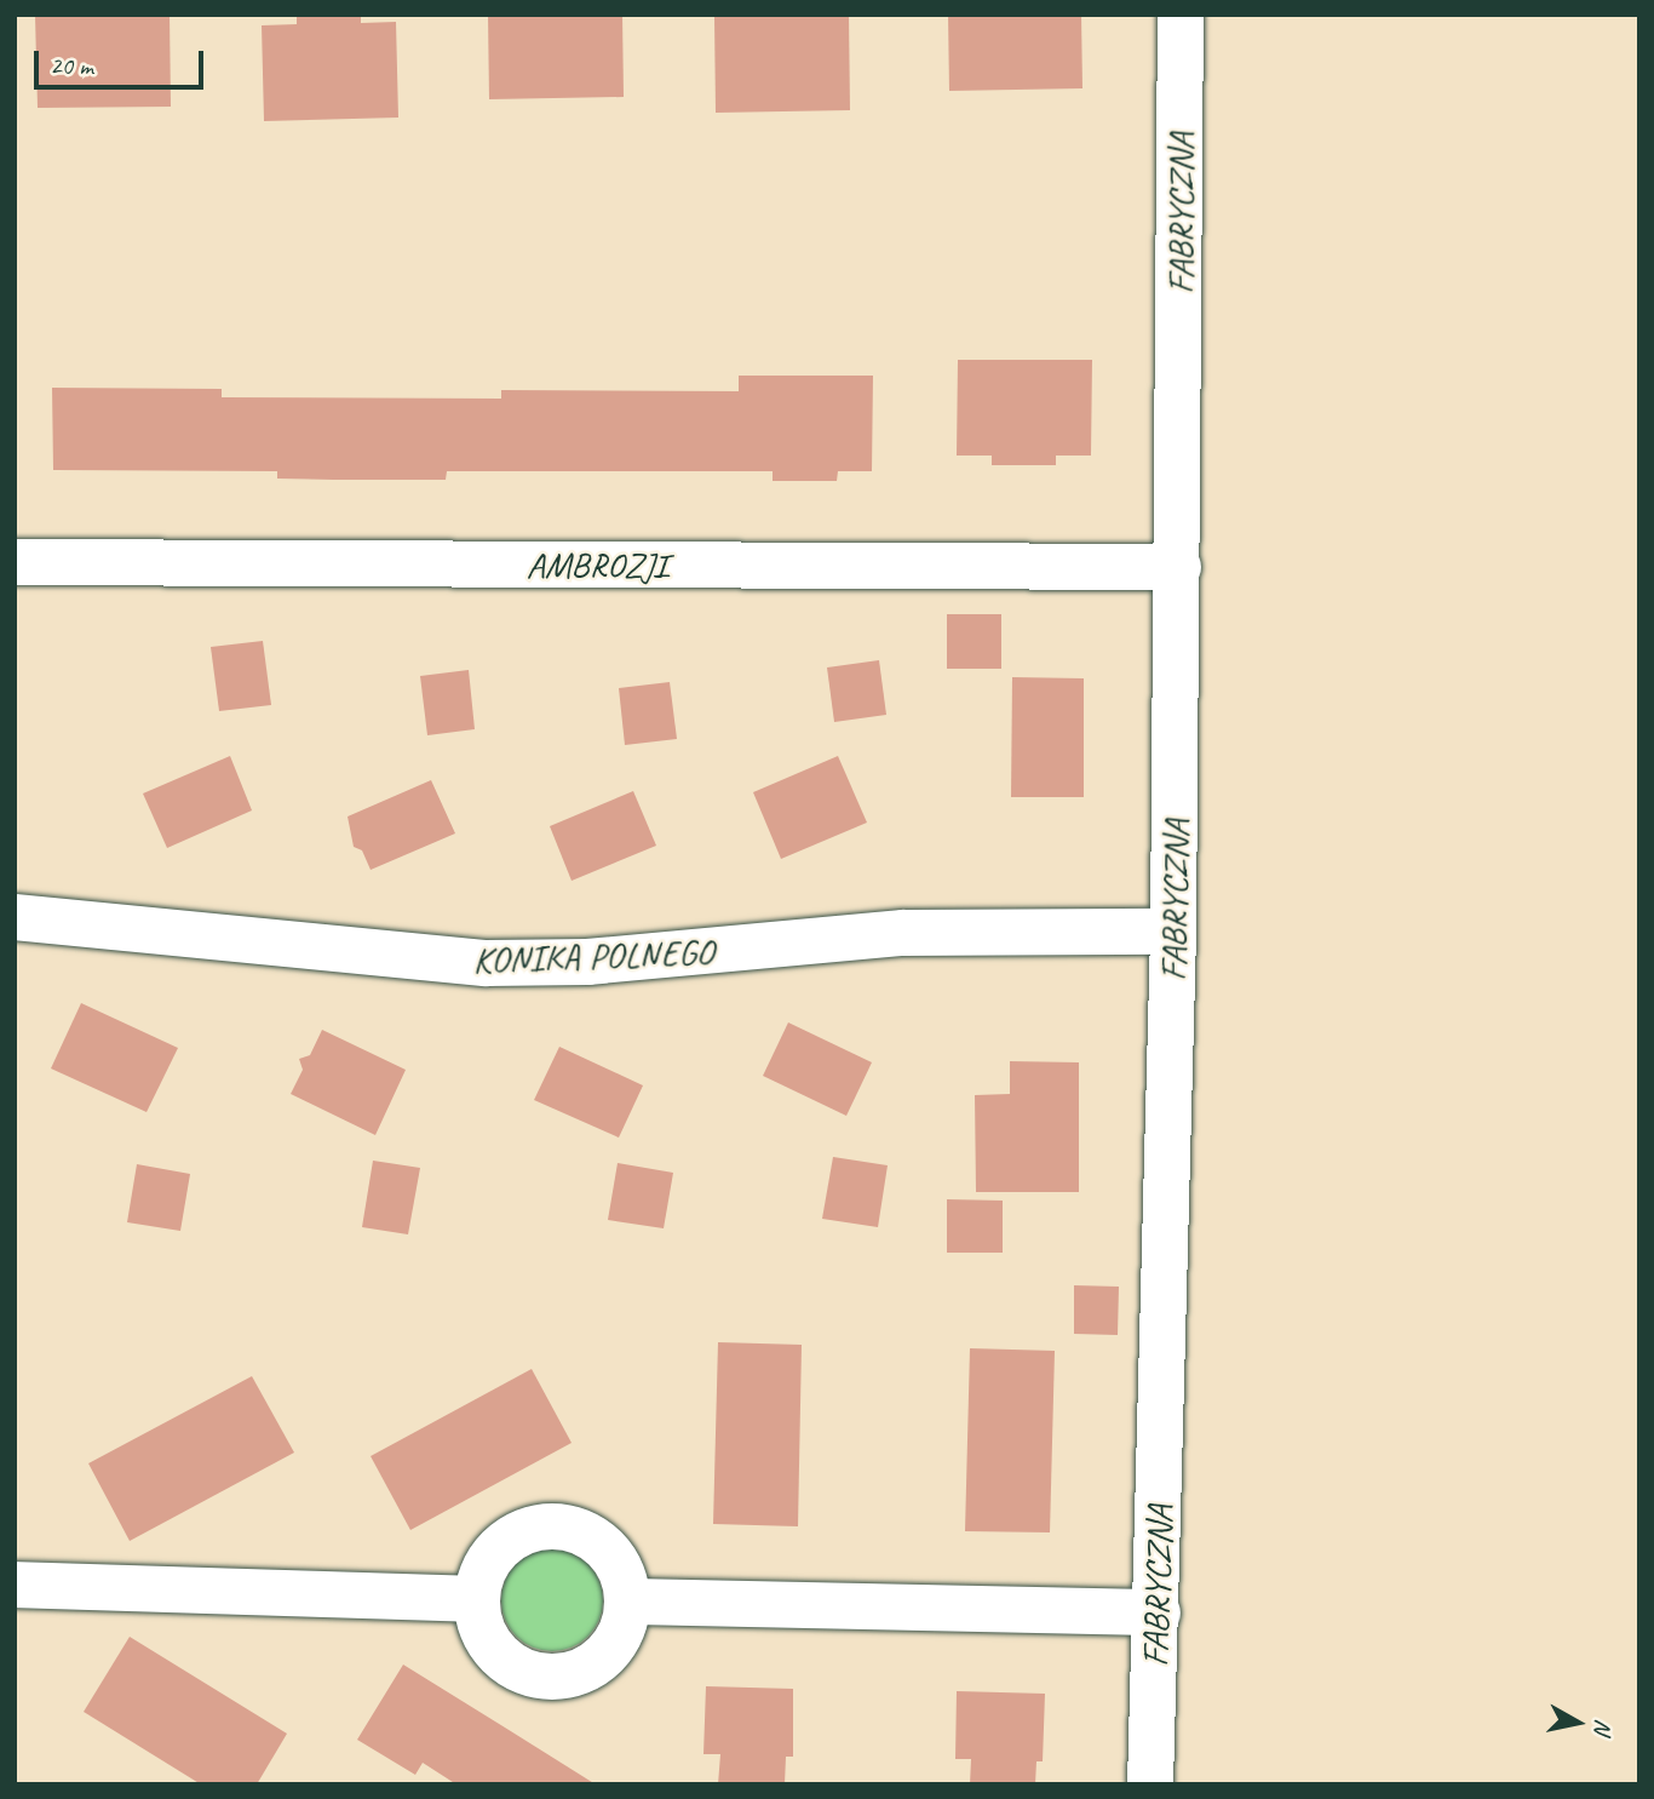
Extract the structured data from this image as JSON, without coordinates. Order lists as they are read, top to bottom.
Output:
{
  "streets": {
    "street": ["FABRYCZNA", "AMBROZJI", "KONIKA POLNEGO"]
  },
  "crossings": [
    ["FABRYCZNA", "AMBROZJI"],
    ["FABRYCZNA", "KONIKA POLNEGO"]
  ],
  "scale_bar": "20 m",
  "north": "right"
}
